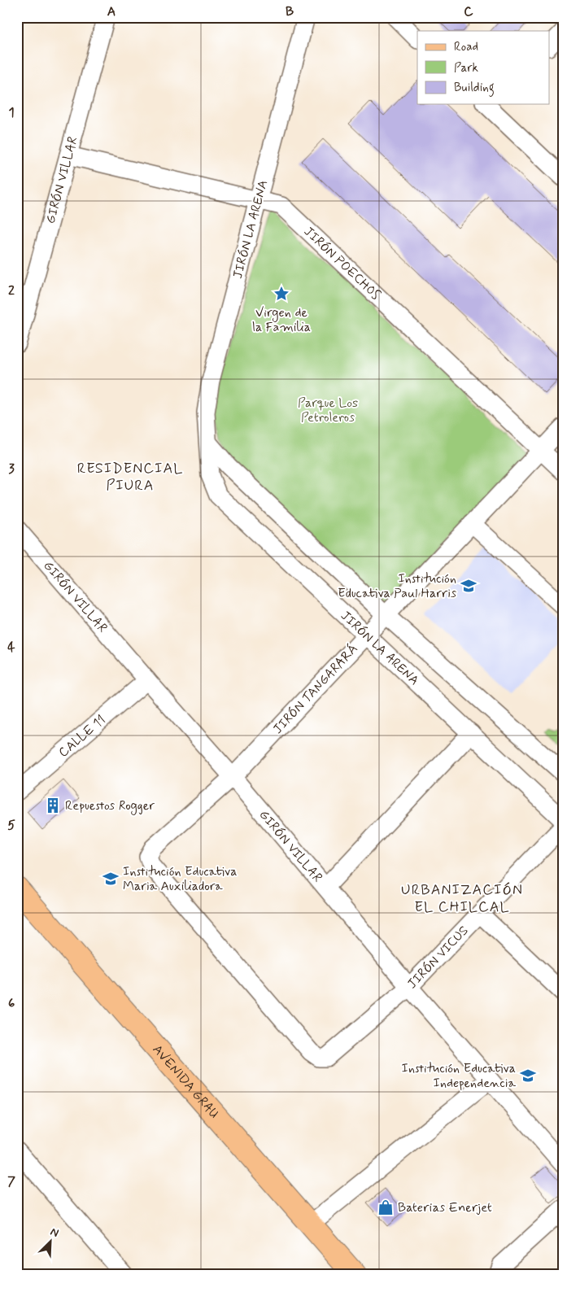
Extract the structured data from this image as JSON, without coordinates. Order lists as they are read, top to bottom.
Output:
{
  "streets": {
    "main road": ["AVENIDA GRAU"],
    "street": [
      "GIRÓN VILLAR",
      "JIRÓN LA ARENA",
      "JIRÓN POECHOS",
      "JIRÓN TANGARARÁ",
      "CALLE 11",
      "JIRÓN VICUS"
    ]
  },
  "crossings": [
    ["GIRÓN VILLAR", "JIRÓN POECHOS"],
    ["GIRÓN VILLAR", "JIRÓN TANGARARÁ"],
    ["GIRÓN VILLAR", "CALLE 11"],
    ["GIRÓN VILLAR", "JIRÓN VICUS"],
    ["JIRÓN LA ARENA", "JIRÓN POECHOS"],
    ["JIRÓN LA ARENA", "JIRÓN TANGARARÁ"],
    ["JIRÓN POECHOS", "JIRÓN TANGARARÁ"],
    ["JIRÓN TANGARARÁ", "JIRÓN VICUS"]
  ],
  "districts": ["RESIDENCIAL PIURA", "URBANIZACIÓN EL CHILCAL"],
  "parks": ["Parque Los Petroleros"],
  "places": {
    "place": ["Virgen de la Familia"],
    "school or university": ["Institución Educativa Paul Harris", "Institución Educativa Maria Auxiliadora", "Institución Educativa Independencia"],
    "building": ["Repuestos Rogger"],
    "shop": ["Baterias Enerjet"]
  },
  "legend": ["Road", "Park", "Building"],
  "north": "top right",
  "grid": {
    "columns": ["A", "B", "C"],
    "rows": [
      "1",
      "2",
      "3",
      "4",
      "5",
      "6",
      "7"
    ]
  }
}
